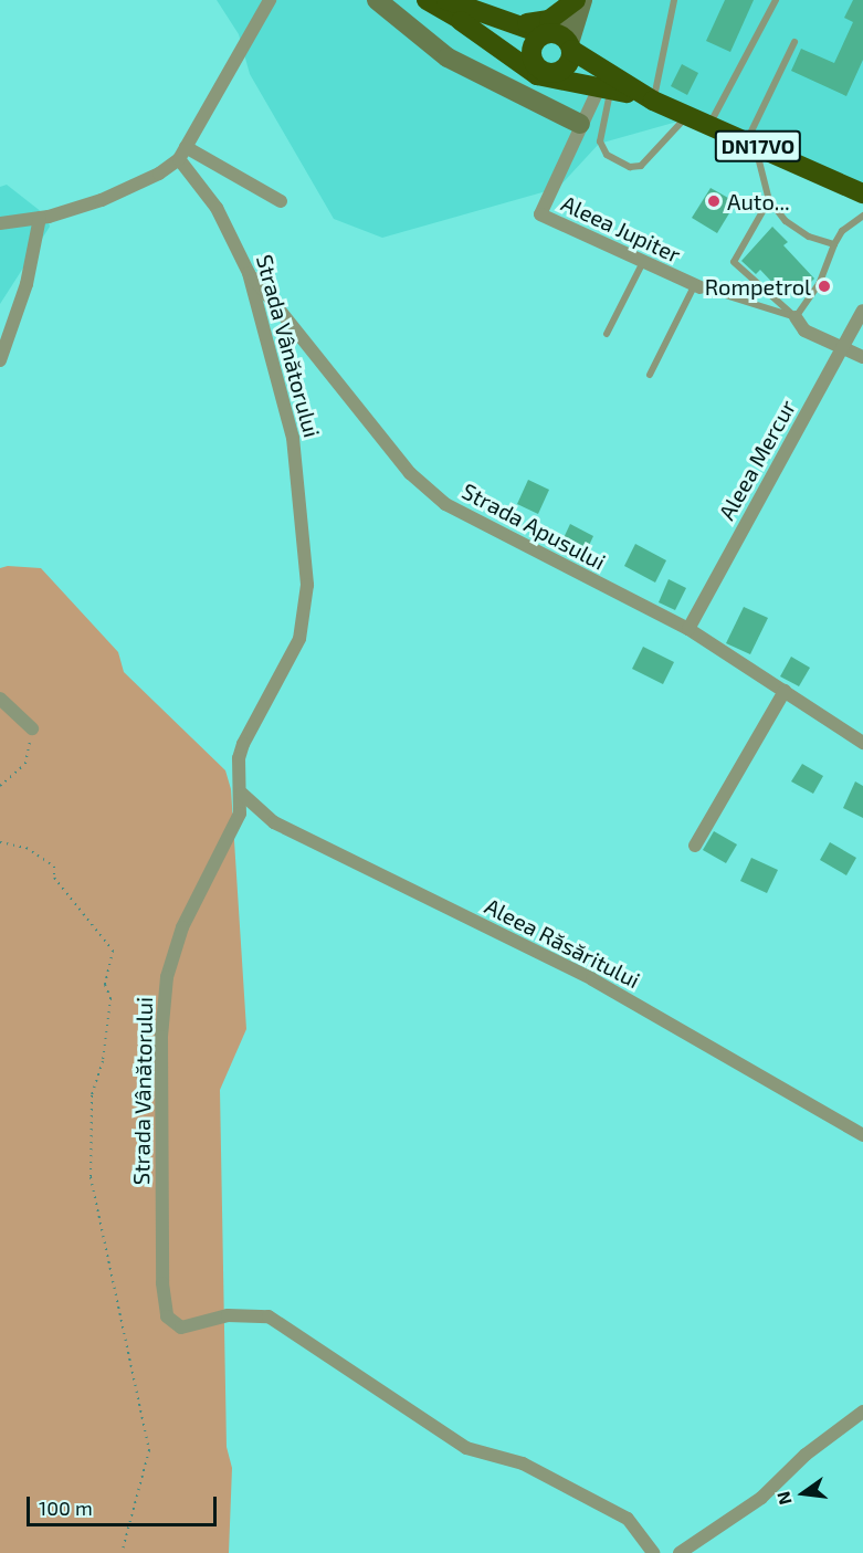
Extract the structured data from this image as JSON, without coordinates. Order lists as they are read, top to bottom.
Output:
{
  "streets": {
    "highway": ["DN17VO"],
    "street": [
      "Aleea Jupiter",
      "Strada Vânătorului",
      "Aleea Mercur",
      "Strada Apusului",
      "Aleea Răsăritului"
    ]
  },
  "crossings": [
    ["DN17VO", "Aleea Jupiter"],
    ["Strada Vânătorului", "Strada Apusului"],
    ["Strada Vânătorului", "Aleea Răsăritului"],
    ["Aleea Mercur", "Strada Apusului"]
  ],
  "places": ["Auto...", "Rompetrol"],
  "scale_bar": "100 m",
  "north": "left"
}
